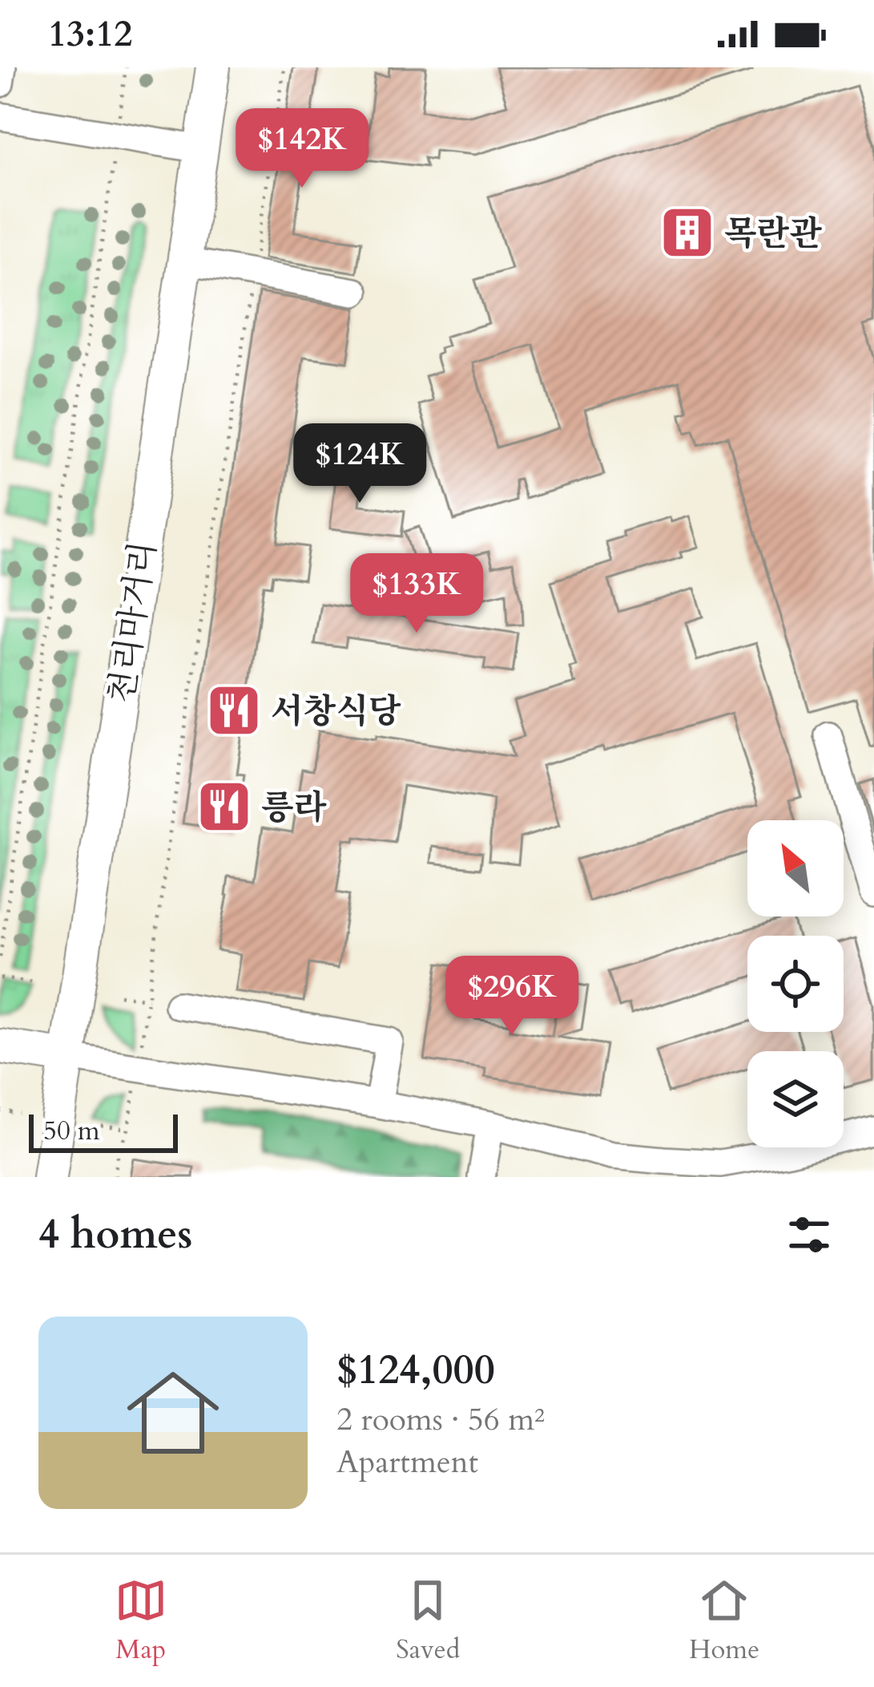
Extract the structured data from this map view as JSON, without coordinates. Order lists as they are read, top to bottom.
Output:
{
  "streets": {
    "main road": ["천리마거리"]
  },
  "places": {
    "building": ["목란관"],
    "restaurant": ["서창식당", "릉라"]
  },
  "scale_bar": "50 m",
  "north": "top left",
  "page": {
    "status": "13:12",
    "price": [
      "$142K",
      "$124K",
      "$133K",
      "$296K"
    ],
    "scale": "50 m",
    "heading": "4 homes",
    "list": [
      {
        "name": "$124,000",
        "note": "2 rooms · 56 m² · Apartment"
      }
    ],
    "tabs": ["Map", "Saved", "Home"]
  }
}
